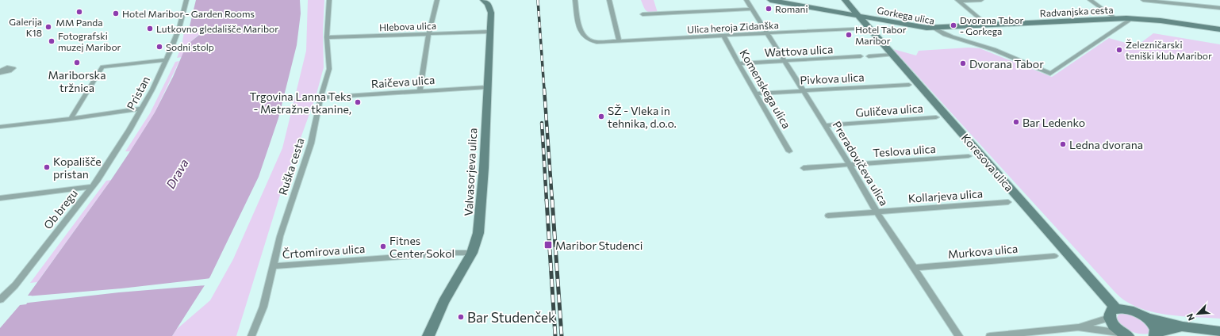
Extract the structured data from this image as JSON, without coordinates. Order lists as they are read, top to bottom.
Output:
{
  "streets": {
    "street": [
      "Radvanjska cesta",
      "Gorkega ulica",
      "Hlebova ulica",
      "Ulica heroja Zidanška",
      "Wattova ulica",
      "Pivkova ulica",
      "Raičeva ulica",
      "Komenskega ulica",
      "Pristan",
      "Guličeva ulica",
      "Teslova ulica",
      "Koresova ulica",
      "Preradovičeva ulica",
      "Ruška cesta",
      "Valvasorjeva ulica",
      "Kollarjeva ulica",
      "Ob bregu",
      "Črtomirova ulica",
      "Murkova ulica"
    ]
  },
  "crossings": [
    ["Radvanjska cesta", "Gorkega ulica"],
    ["Gorkega ulica", "Koresova ulica"],
    ["Hlebova ulica", "Ruška cesta"],
    ["Hlebova ulica", "Valvasorjeva ulica"],
    ["Ulica heroja Zidanška", "Komenskega ulica"],
    ["Ulica heroja Zidanška", "Koresova ulica"],
    ["Ulica heroja Zidanška", "Preradovičeva ulica"],
    ["Wattova ulica", "Komenskega ulica"],
    ["Wattova ulica", "Preradovičeva ulica"],
    ["Pivkova ulica", "Komenskega ulica"],
    ["Pivkova ulica", "Preradovičeva ulica"],
    ["Raičeva ulica", "Ruška cesta"],
    ["Raičeva ulica", "Valvasorjeva ulica"],
    ["Pristan", "Ob bregu"],
    ["Guličeva ulica", "Preradovičeva ulica"],
    ["Teslova ulica", "Preradovičeva ulica"],
    ["Preradovičeva ulica", "Kollarjeva ulica"],
    ["Preradovičeva ulica", "Murkova ulica"],
    ["Ruška cesta", "Črtomirova ulica"],
    ["Valvasorjeva ulica", "Črtomirova ulica"]
  ],
  "water": ["Drava"],
  "places": {
    "other": [
      "Romani",
      "MM Panda",
      "Hotel Maribor - Garden Rooms",
      "Dvorana Tabor - Gorkega",
      "Galerija K18",
      "Lutkovno gledališče Maribor",
      "Hotel Tabor Maribor",
      "Fotografski muzej Maribor",
      "Sodni stolp",
      "Železničarski teniški klub Maribor",
      "Mariborska tržnica",
      "Dvorana Tabor",
      "Trgovina Lanna Teks - Metražne tkanine,",
      "SŽ - Vleka in tehnika, d.o.o.",
      "Bar Ledenko",
      "Ledna dvorana",
      "Kopališče pristan",
      "Fitnes Center Sokol",
      "Bar Studenček"
    ],
    "transit": ["Maribor Studenci"]
  },
  "north": "bottom left"
}
